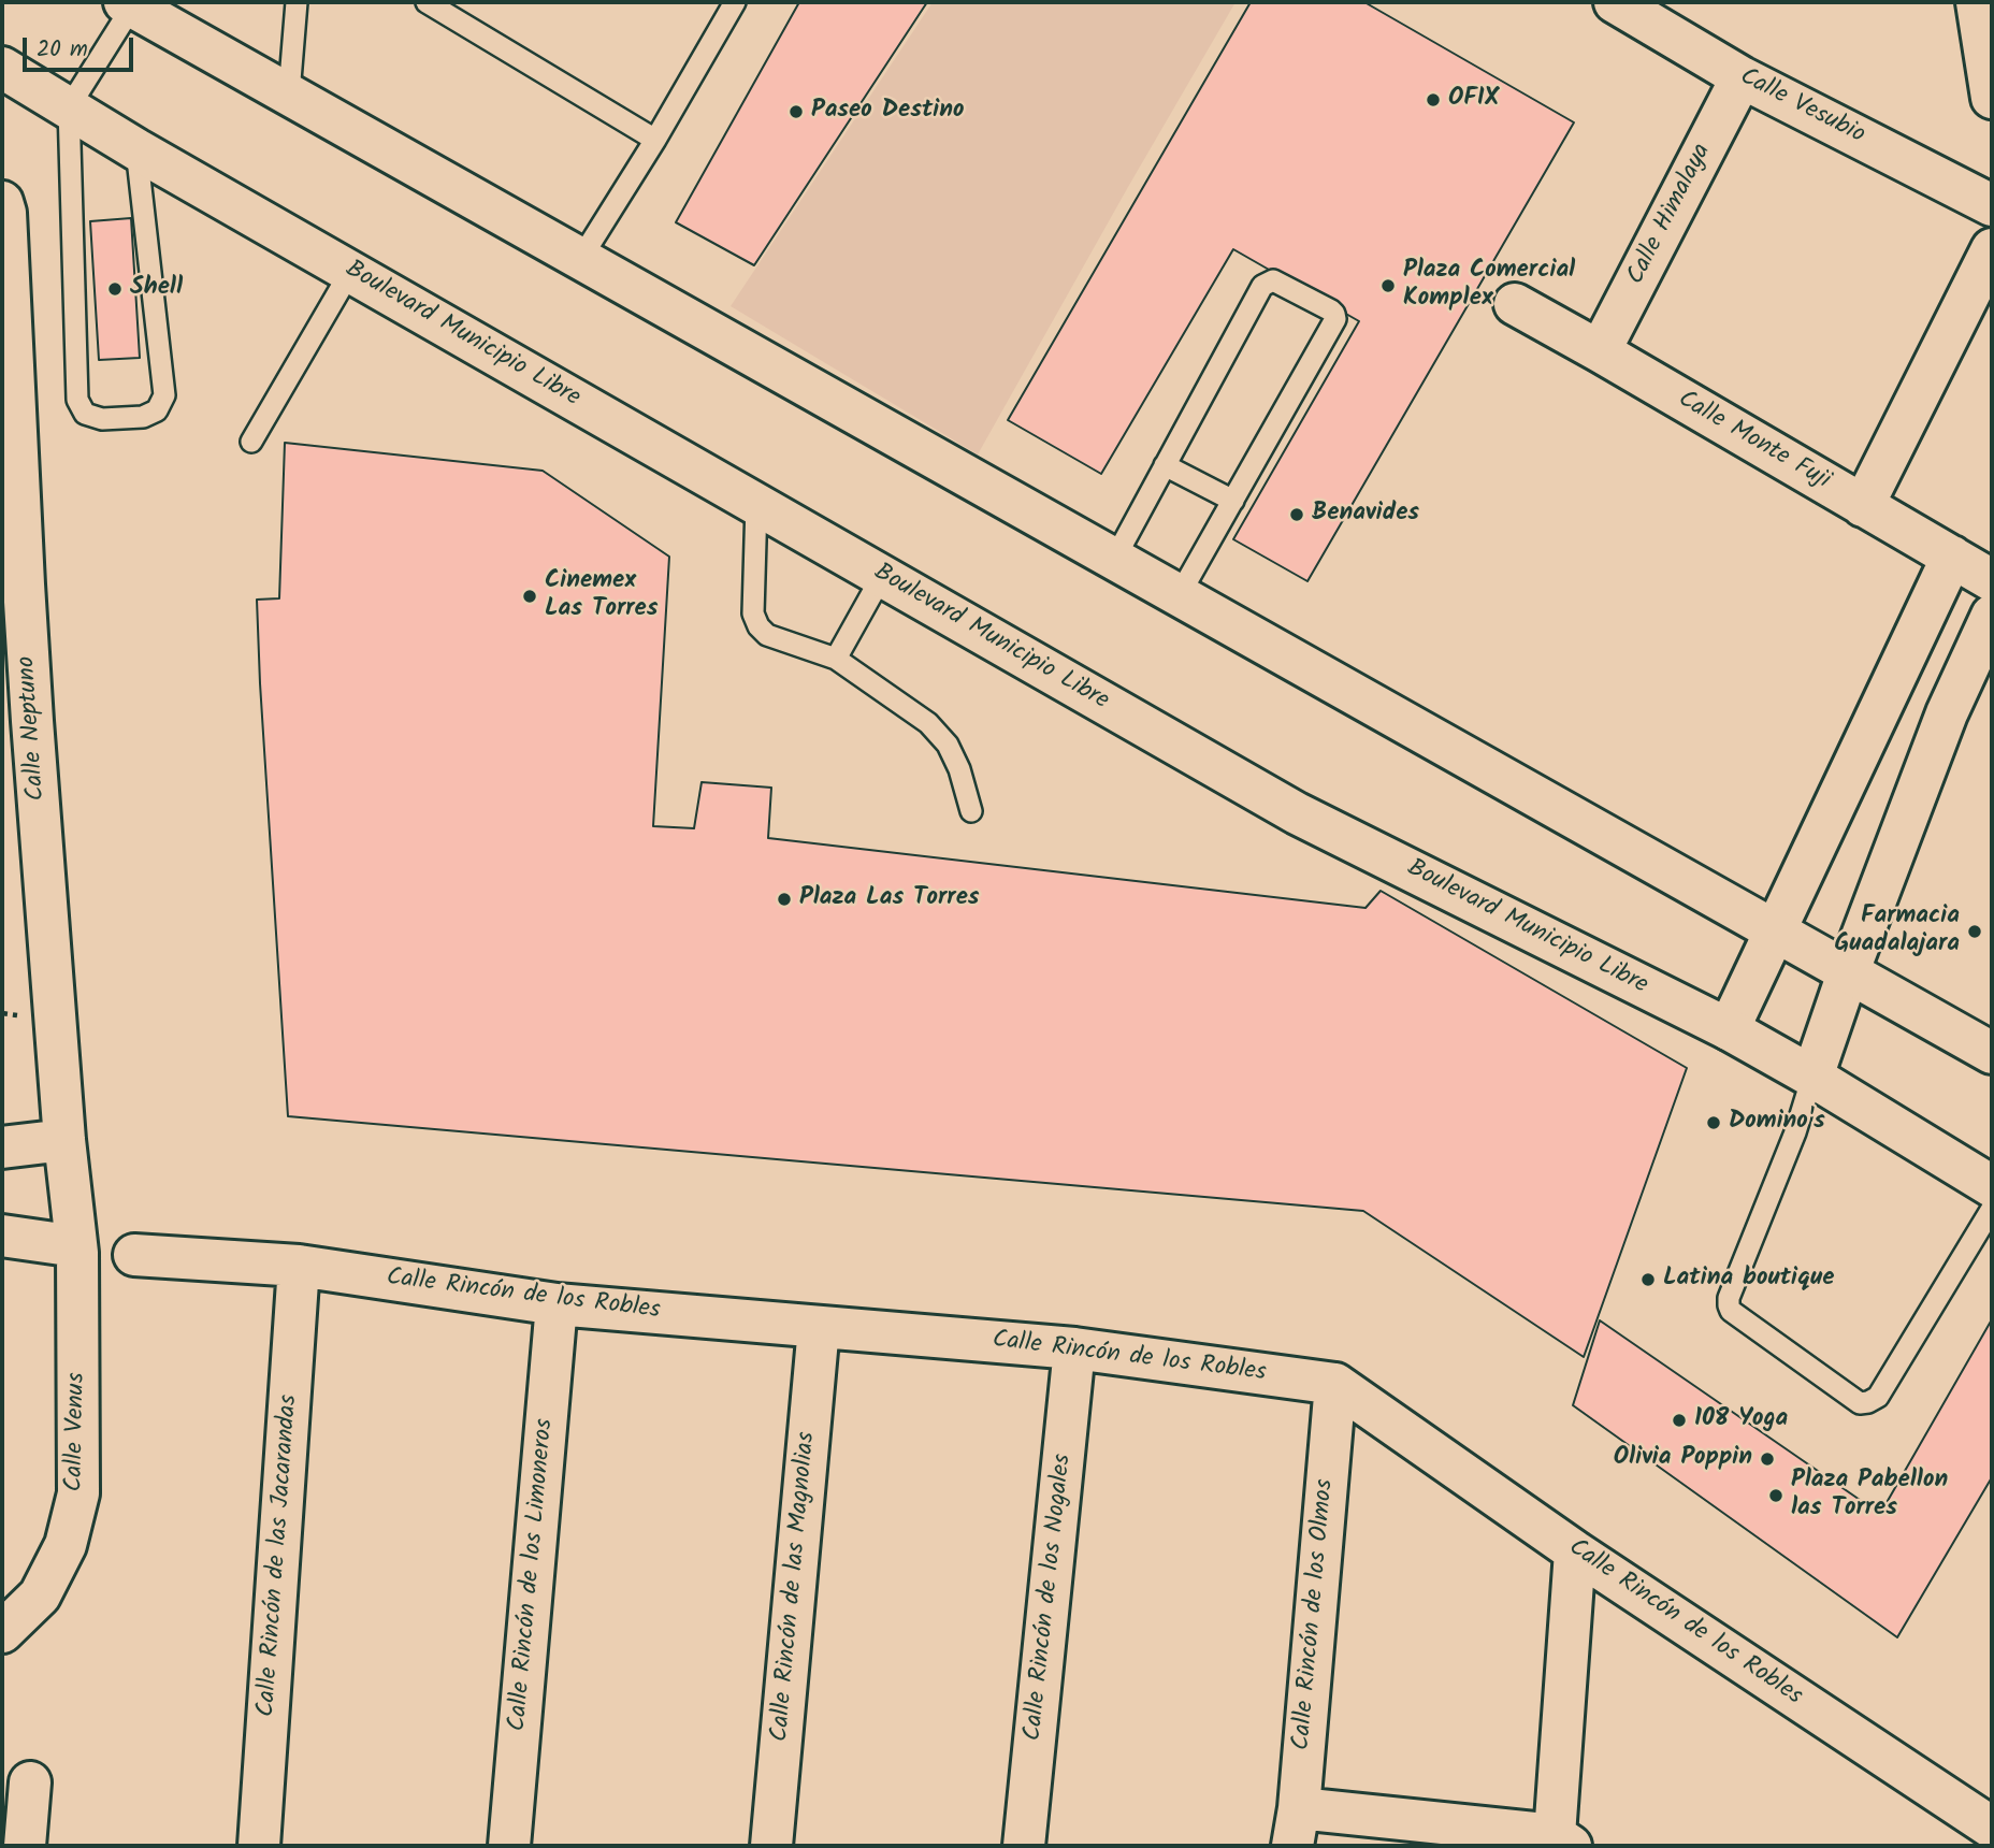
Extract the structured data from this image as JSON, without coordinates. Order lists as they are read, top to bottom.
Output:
{
  "streets": {
    "street": [
      "Calle Vesubio",
      "Calle Himalaya",
      "Boulevard Municipio Libre",
      "Calle Monte Fuji",
      "Calle Neptuno",
      "Calle Rincón de los Robles",
      "Calle Venus",
      "Calle Rincón de las Jacarandas",
      "Calle Rincón de los Limoneros",
      "Calle Rincón de las Magnolias",
      "Calle Rincón de los Nogales",
      "Calle Rincón de los Olmos"
    ]
  },
  "crossings": [
    ["Calle Vesubio", "Calle Himalaya"],
    ["Calle Himalaya", "Calle Monte Fuji"],
    ["Calle Neptuno", "Calle Venus"],
    ["Calle Rincón de los Robles", "Calle Rincón de las Jacarandas"],
    ["Calle Rincón de los Robles", "Calle Rincón de los Limoneros"],
    ["Calle Rincón de los Robles", "Calle Rincón de las Magnolias"],
    ["Calle Rincón de los Robles", "Calle Rincón de los Nogales"],
    ["Calle Rincón de los Robles", "Calle Rincón de los Olmos"]
  ],
  "places": [
    "OFIX",
    "Paseo Destino",
    "Plaza Comercial Komplex",
    "Shell",
    "Benavides",
    "Cinemex Las Torres",
    "Plaza Las Torres",
    "Farmacia Guadalajara",
    "Domino's",
    "Latina boutique",
    "108 Yoga",
    "Olivia Poppin",
    "Plaza Pabellon las Torres"
  ],
  "scale_bar": "20 m"
}
